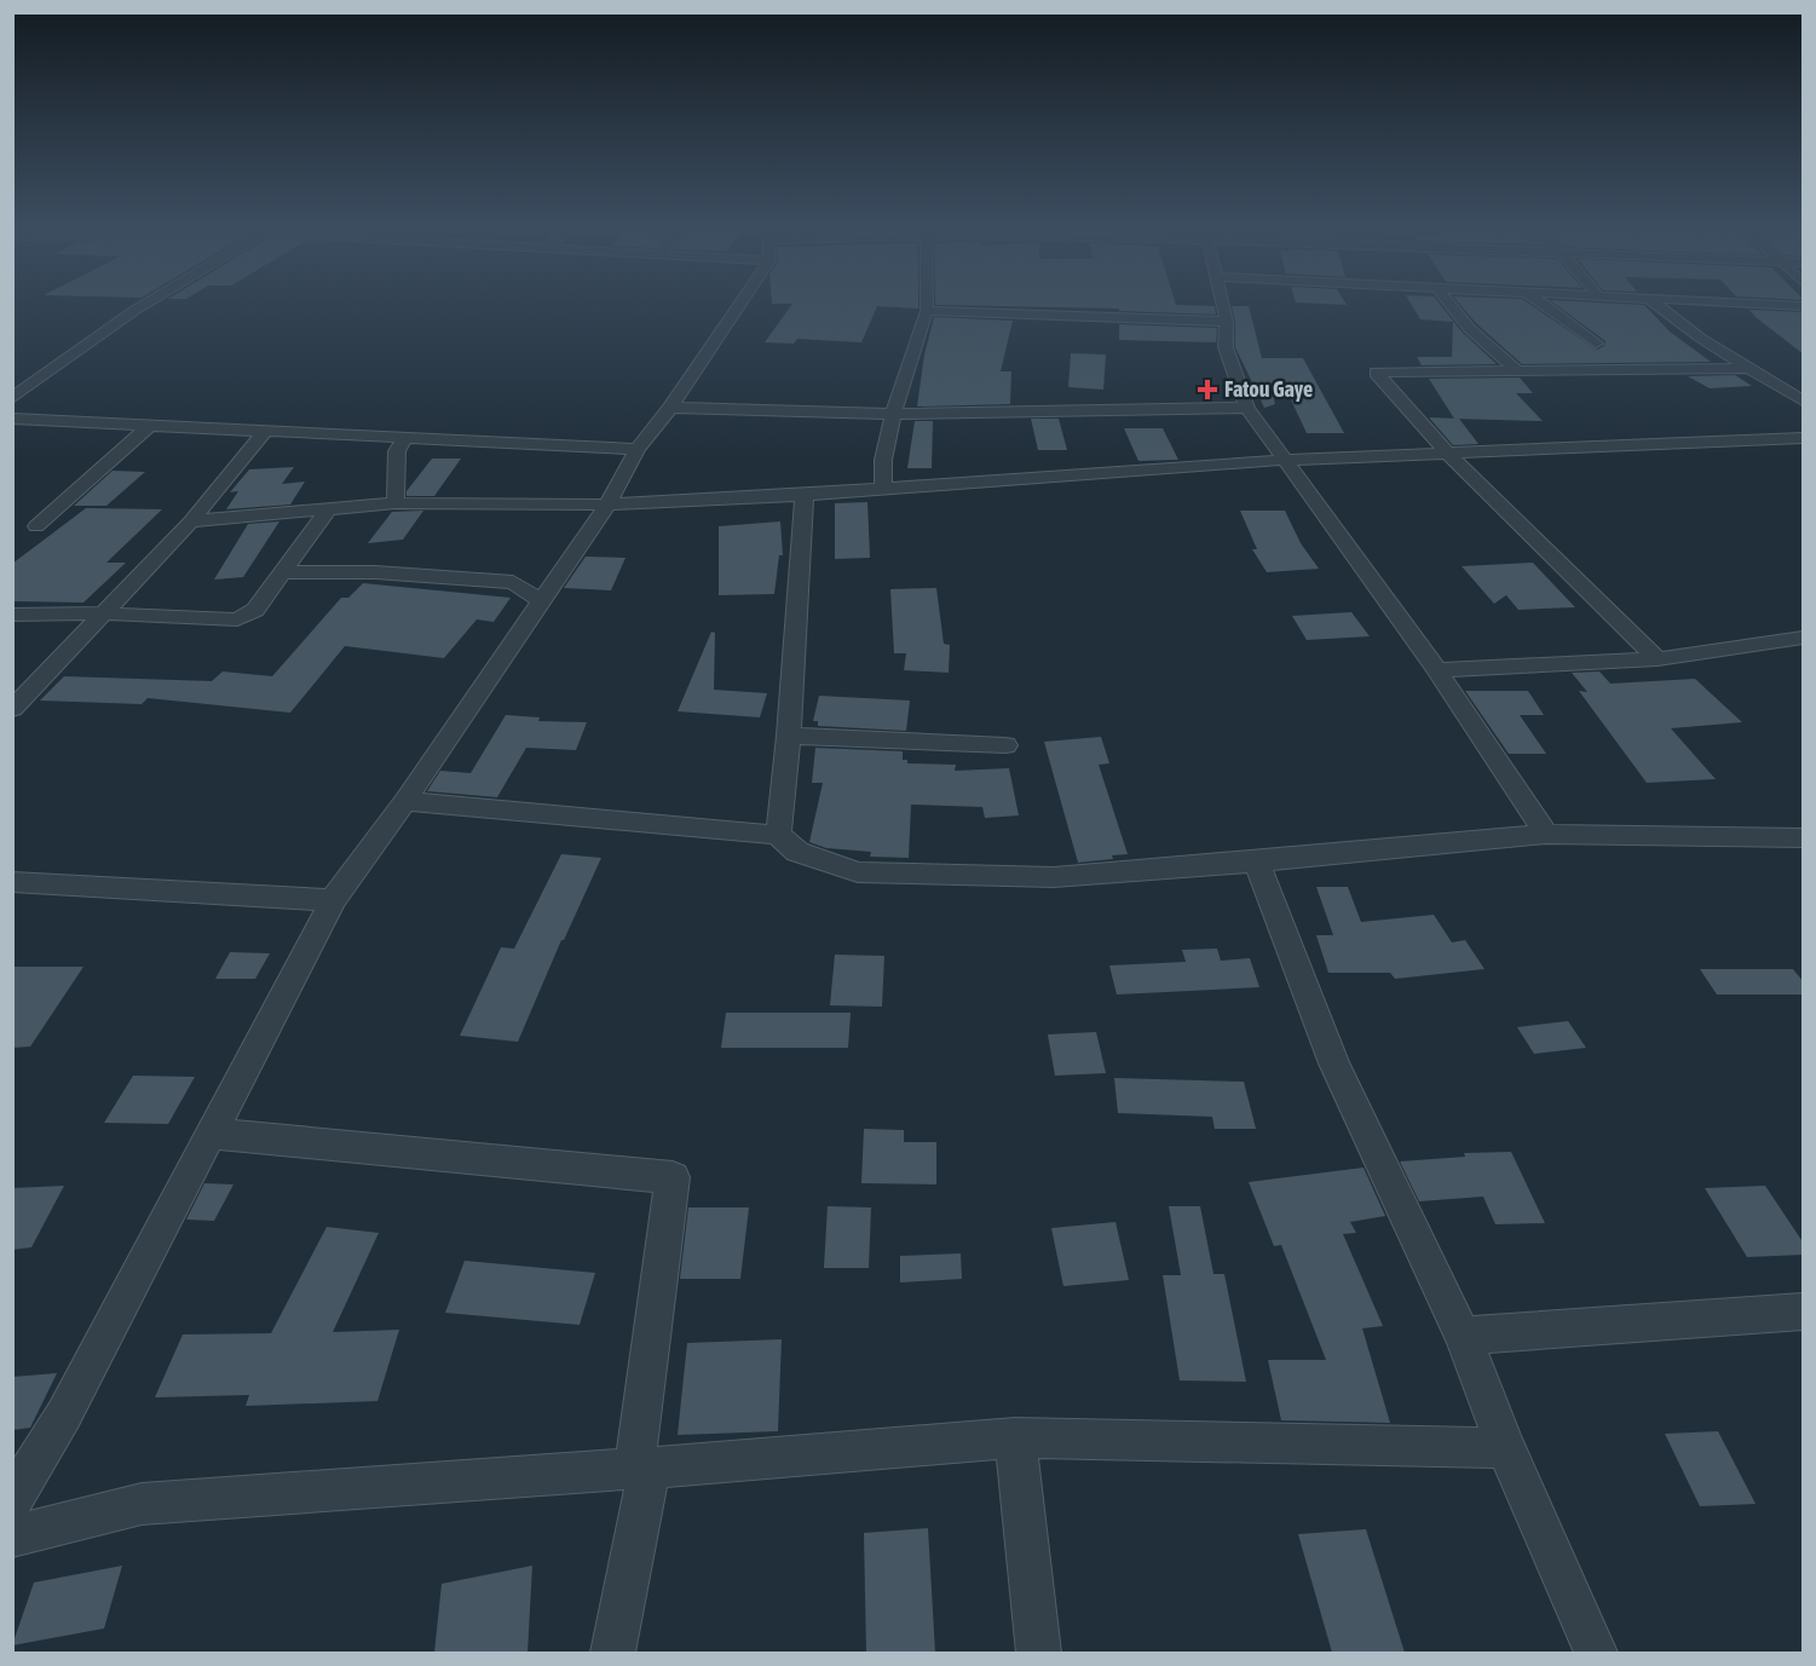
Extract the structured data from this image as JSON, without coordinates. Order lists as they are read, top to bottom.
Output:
{
  "places": {
    "health": ["Fatou Gaye"]
  }
}
